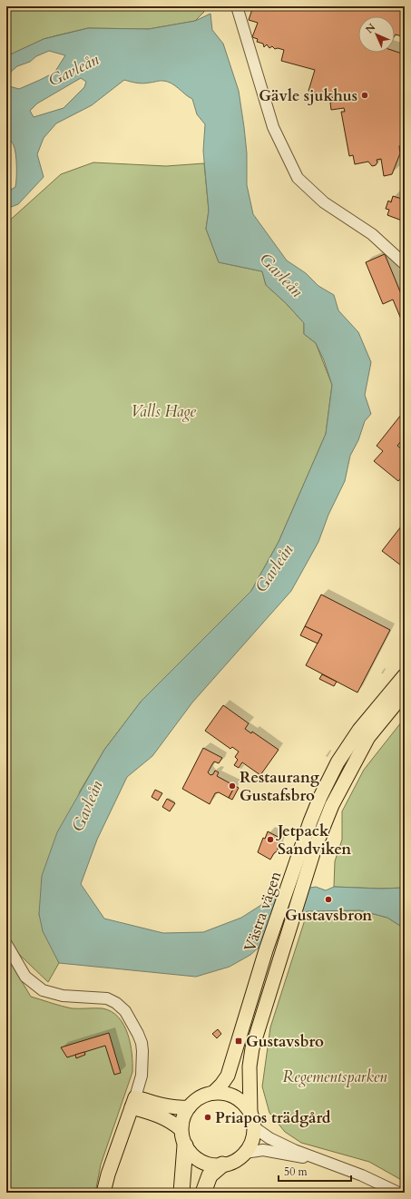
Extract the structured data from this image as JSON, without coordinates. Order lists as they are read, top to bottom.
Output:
{
  "streets": {
    "main road": ["Västra vägen"]
  },
  "water": ["Gavleån"],
  "parks": ["Valls Hage", "Regementsparken"],
  "places": {
    "other": [
      "Gävle sjukhus",
      "Restaurang Gustafsbro",
      "Jetpack Sandviken",
      "Gustavsbron",
      "Priapos trädgård"
    ],
    "transit": ["Gustavsbro"]
  },
  "scale_bar": "50 m",
  "north": "top left"
}
